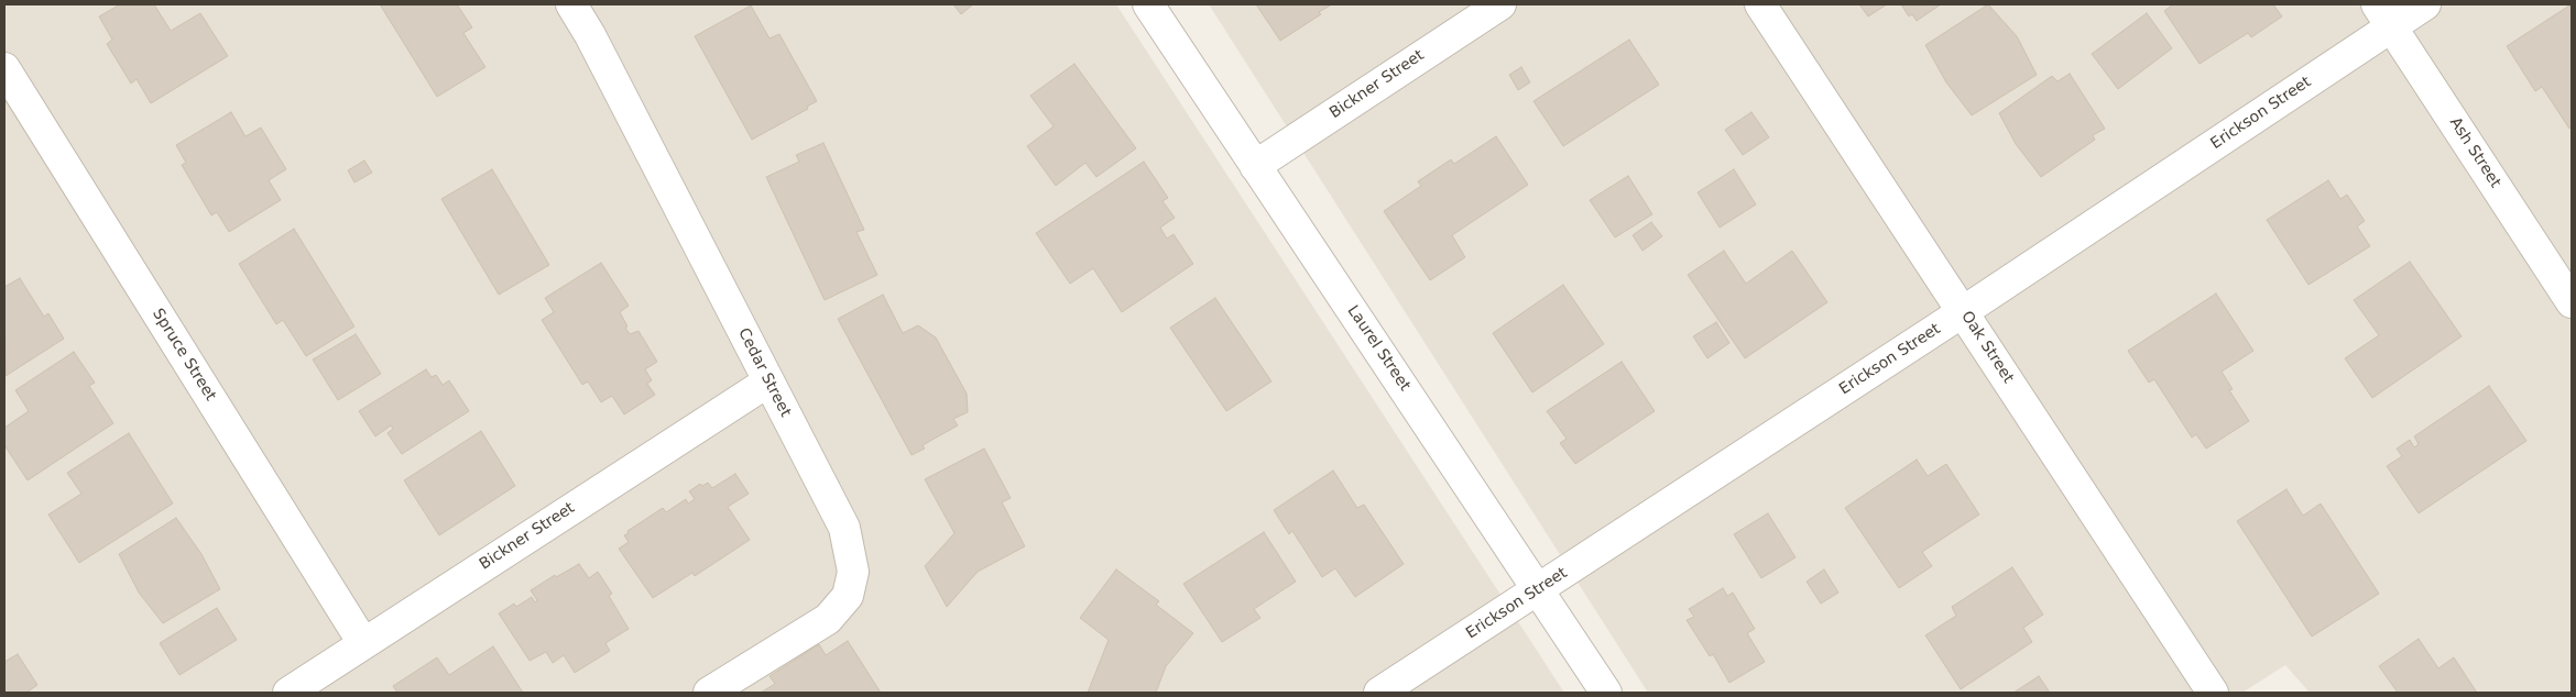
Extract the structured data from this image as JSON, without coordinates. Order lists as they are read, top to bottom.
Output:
{
  "streets": {
    "street": [
      "Bickner Street",
      "Erickson Street",
      "Ash Street",
      "Oak Street",
      "Laurel Street",
      "Spruce Street",
      "Cedar Street"
    ]
  },
  "crossings": [
    ["Bickner Street", "Laurel Street"],
    ["Bickner Street", "Spruce Street"],
    ["Bickner Street", "Cedar Street"],
    ["Erickson Street", "Ash Street"],
    ["Erickson Street", "Oak Street"],
    ["Erickson Street", "Laurel Street"]
  ]
}
